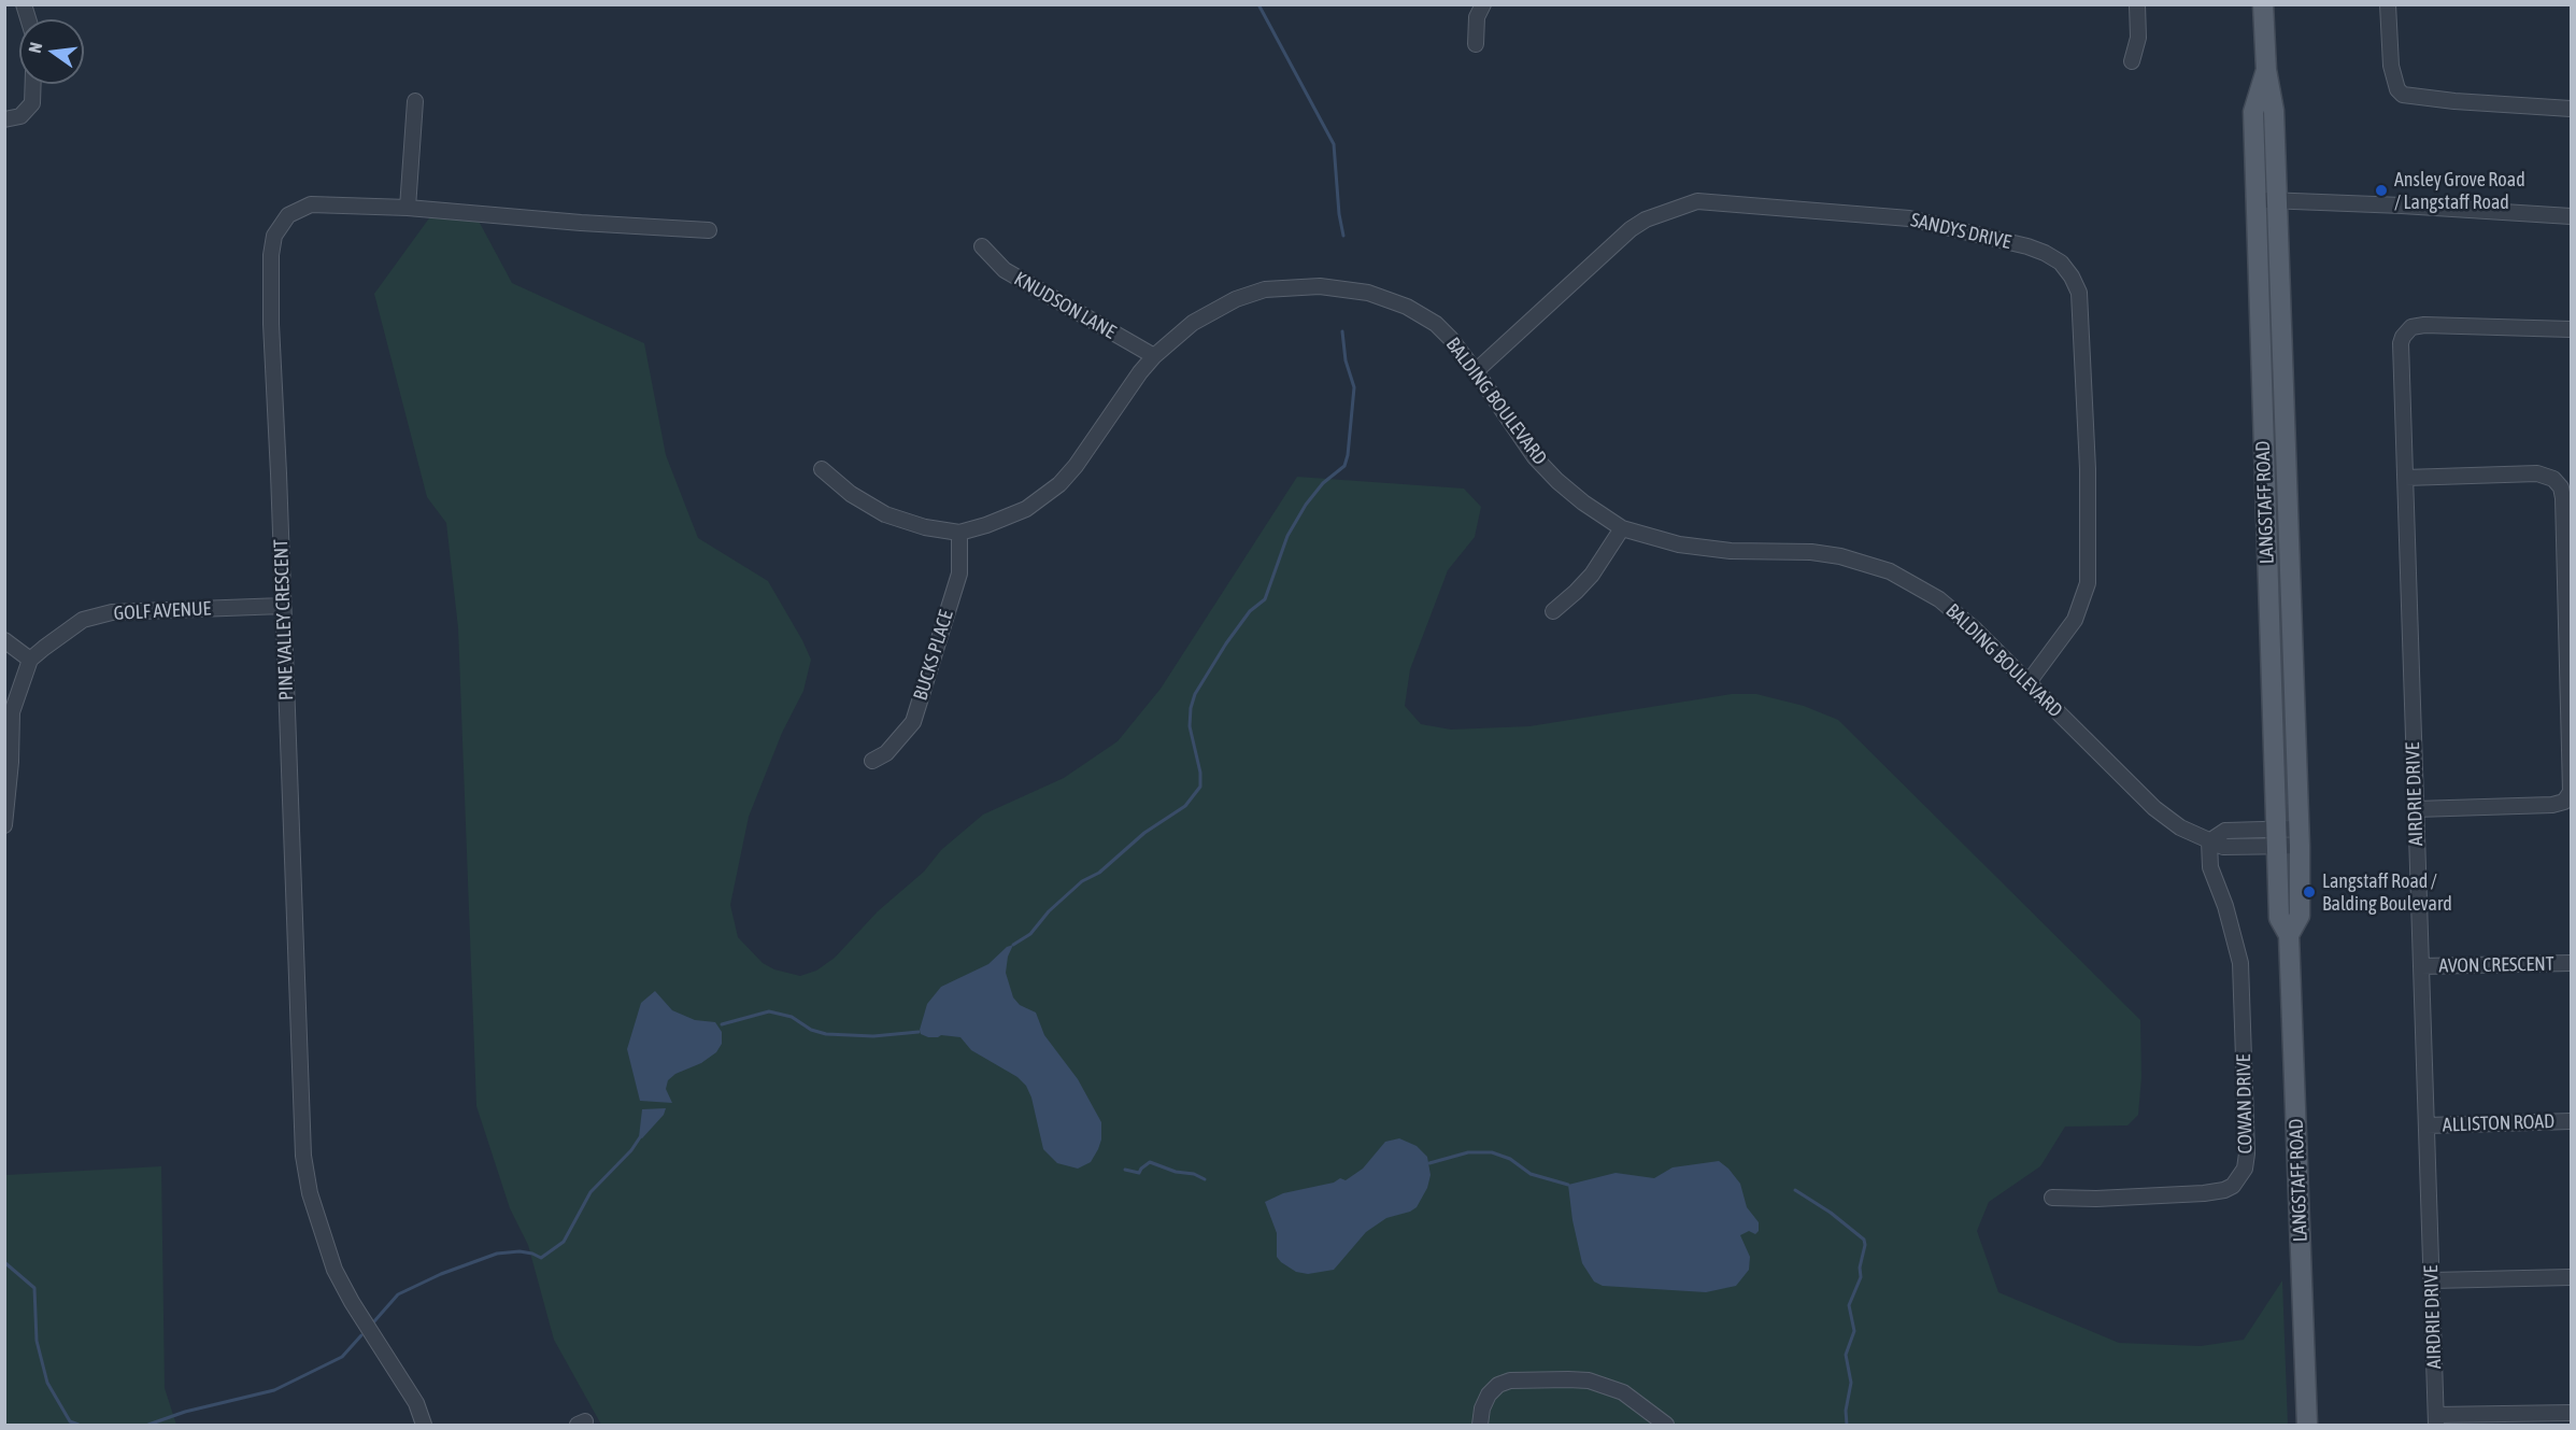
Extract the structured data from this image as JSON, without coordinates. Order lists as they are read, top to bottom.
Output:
{
  "streets": {
    "main road": ["LANGSTAFF ROAD"],
    "street": [
      "SANDYS DRIVE",
      "KNUDSON LANE",
      "BALDING BOULEVARD",
      "GOLF AVENUE",
      "PINE VALLEY CRESCENT",
      "BUCKS PLACE",
      "AIRDRIE DRIVE",
      "AVON CRESCENT",
      "COWAN DRIVE",
      "ALLISTON ROAD"
    ]
  },
  "crossings": [
    ["SANDYS DRIVE", "BALDING BOULEVARD"],
    ["KNUDSON LANE", "BALDING BOULEVARD"],
    ["BALDING BOULEVARD", "BUCKS PLACE"],
    ["BALDING BOULEVARD", "COWAN DRIVE"],
    ["GOLF AVENUE", "PINE VALLEY CRESCENT"],
    ["AIRDRIE DRIVE", "AVON CRESCENT"],
    ["AIRDRIE DRIVE", "ALLISTON ROAD"]
  ],
  "places": ["Ansley Grove Road / Langstaff Road", "Langstaff Road / Balding Boulevard"],
  "north": "left"
}
